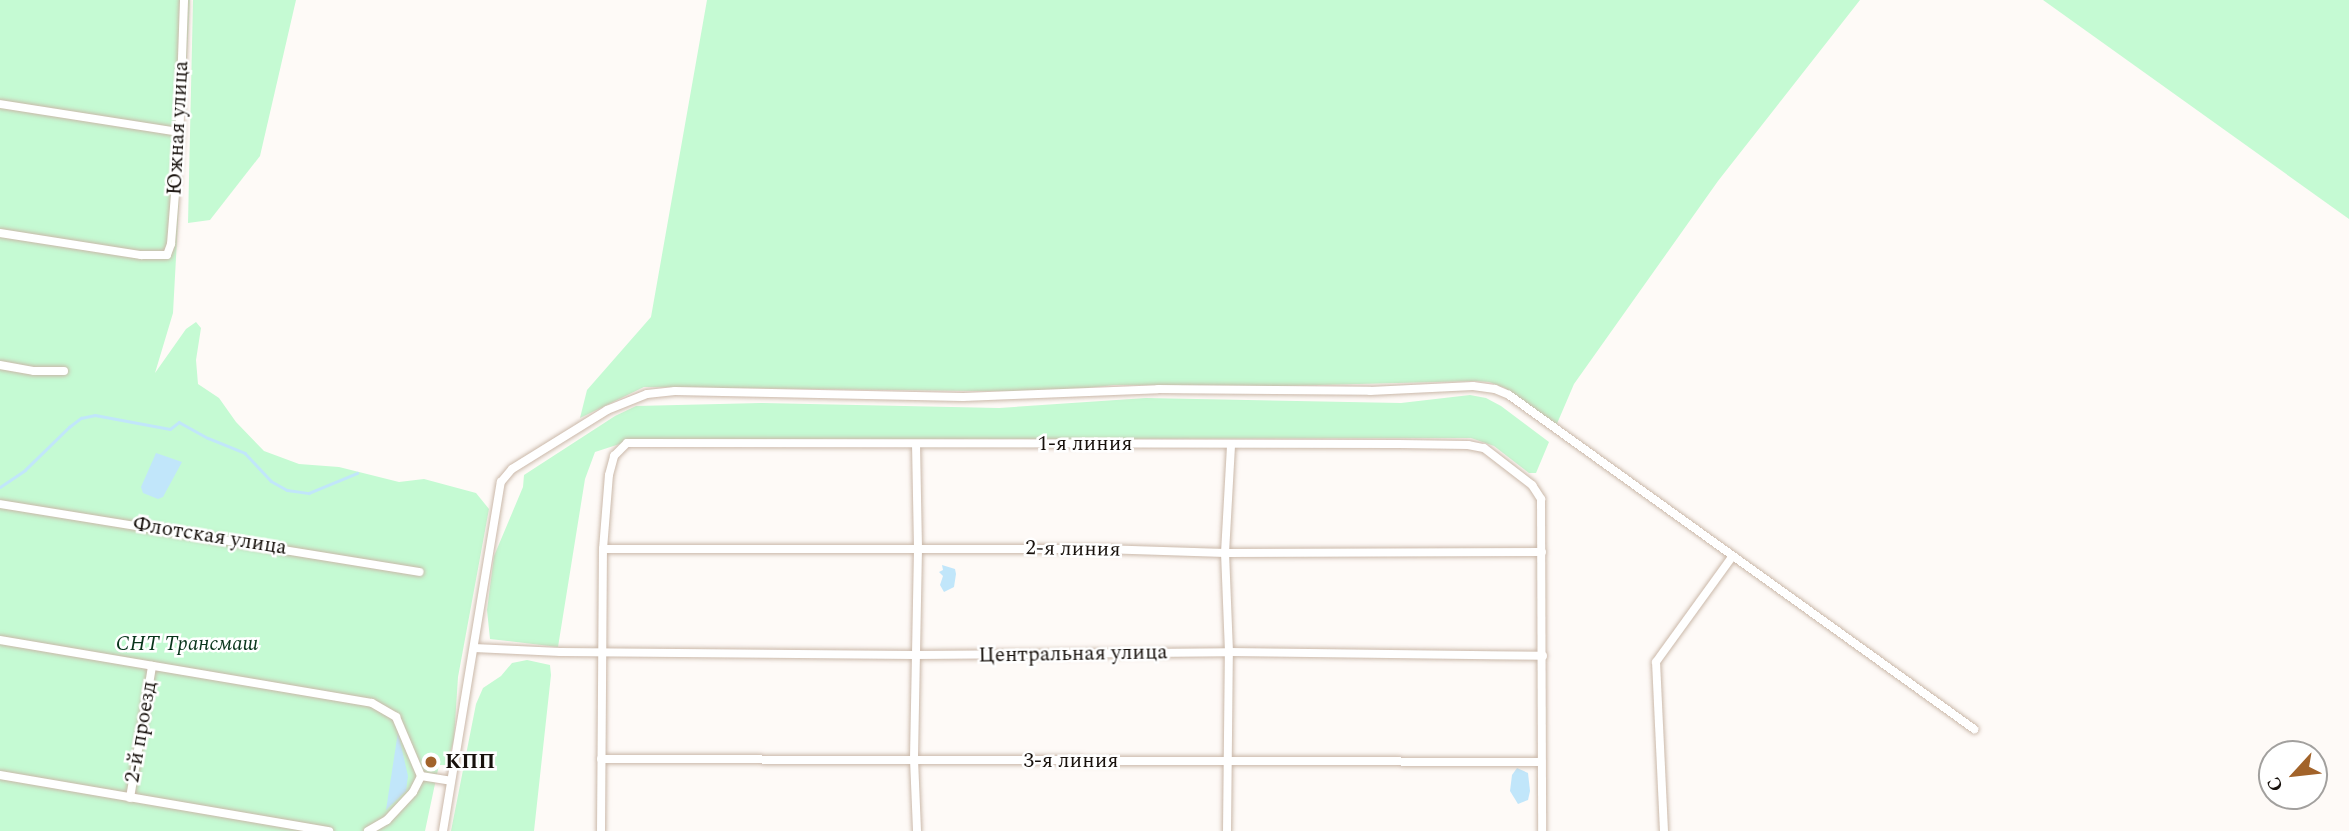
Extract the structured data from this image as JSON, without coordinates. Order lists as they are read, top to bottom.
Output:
{
  "streets": {
    "street": [
      "Южная улица",
      "1-я линия",
      "Флотская улица",
      "2-я линия",
      "Центральная улица",
      "2-й проезд",
      "3-я линия"
    ]
  },
  "crossings": [
    ["1-я линия", "2-я линия"]
  ],
  "parks": ["СНТ Трансмаш"],
  "places": ["КПП"],
  "north": "bottom left"
}
